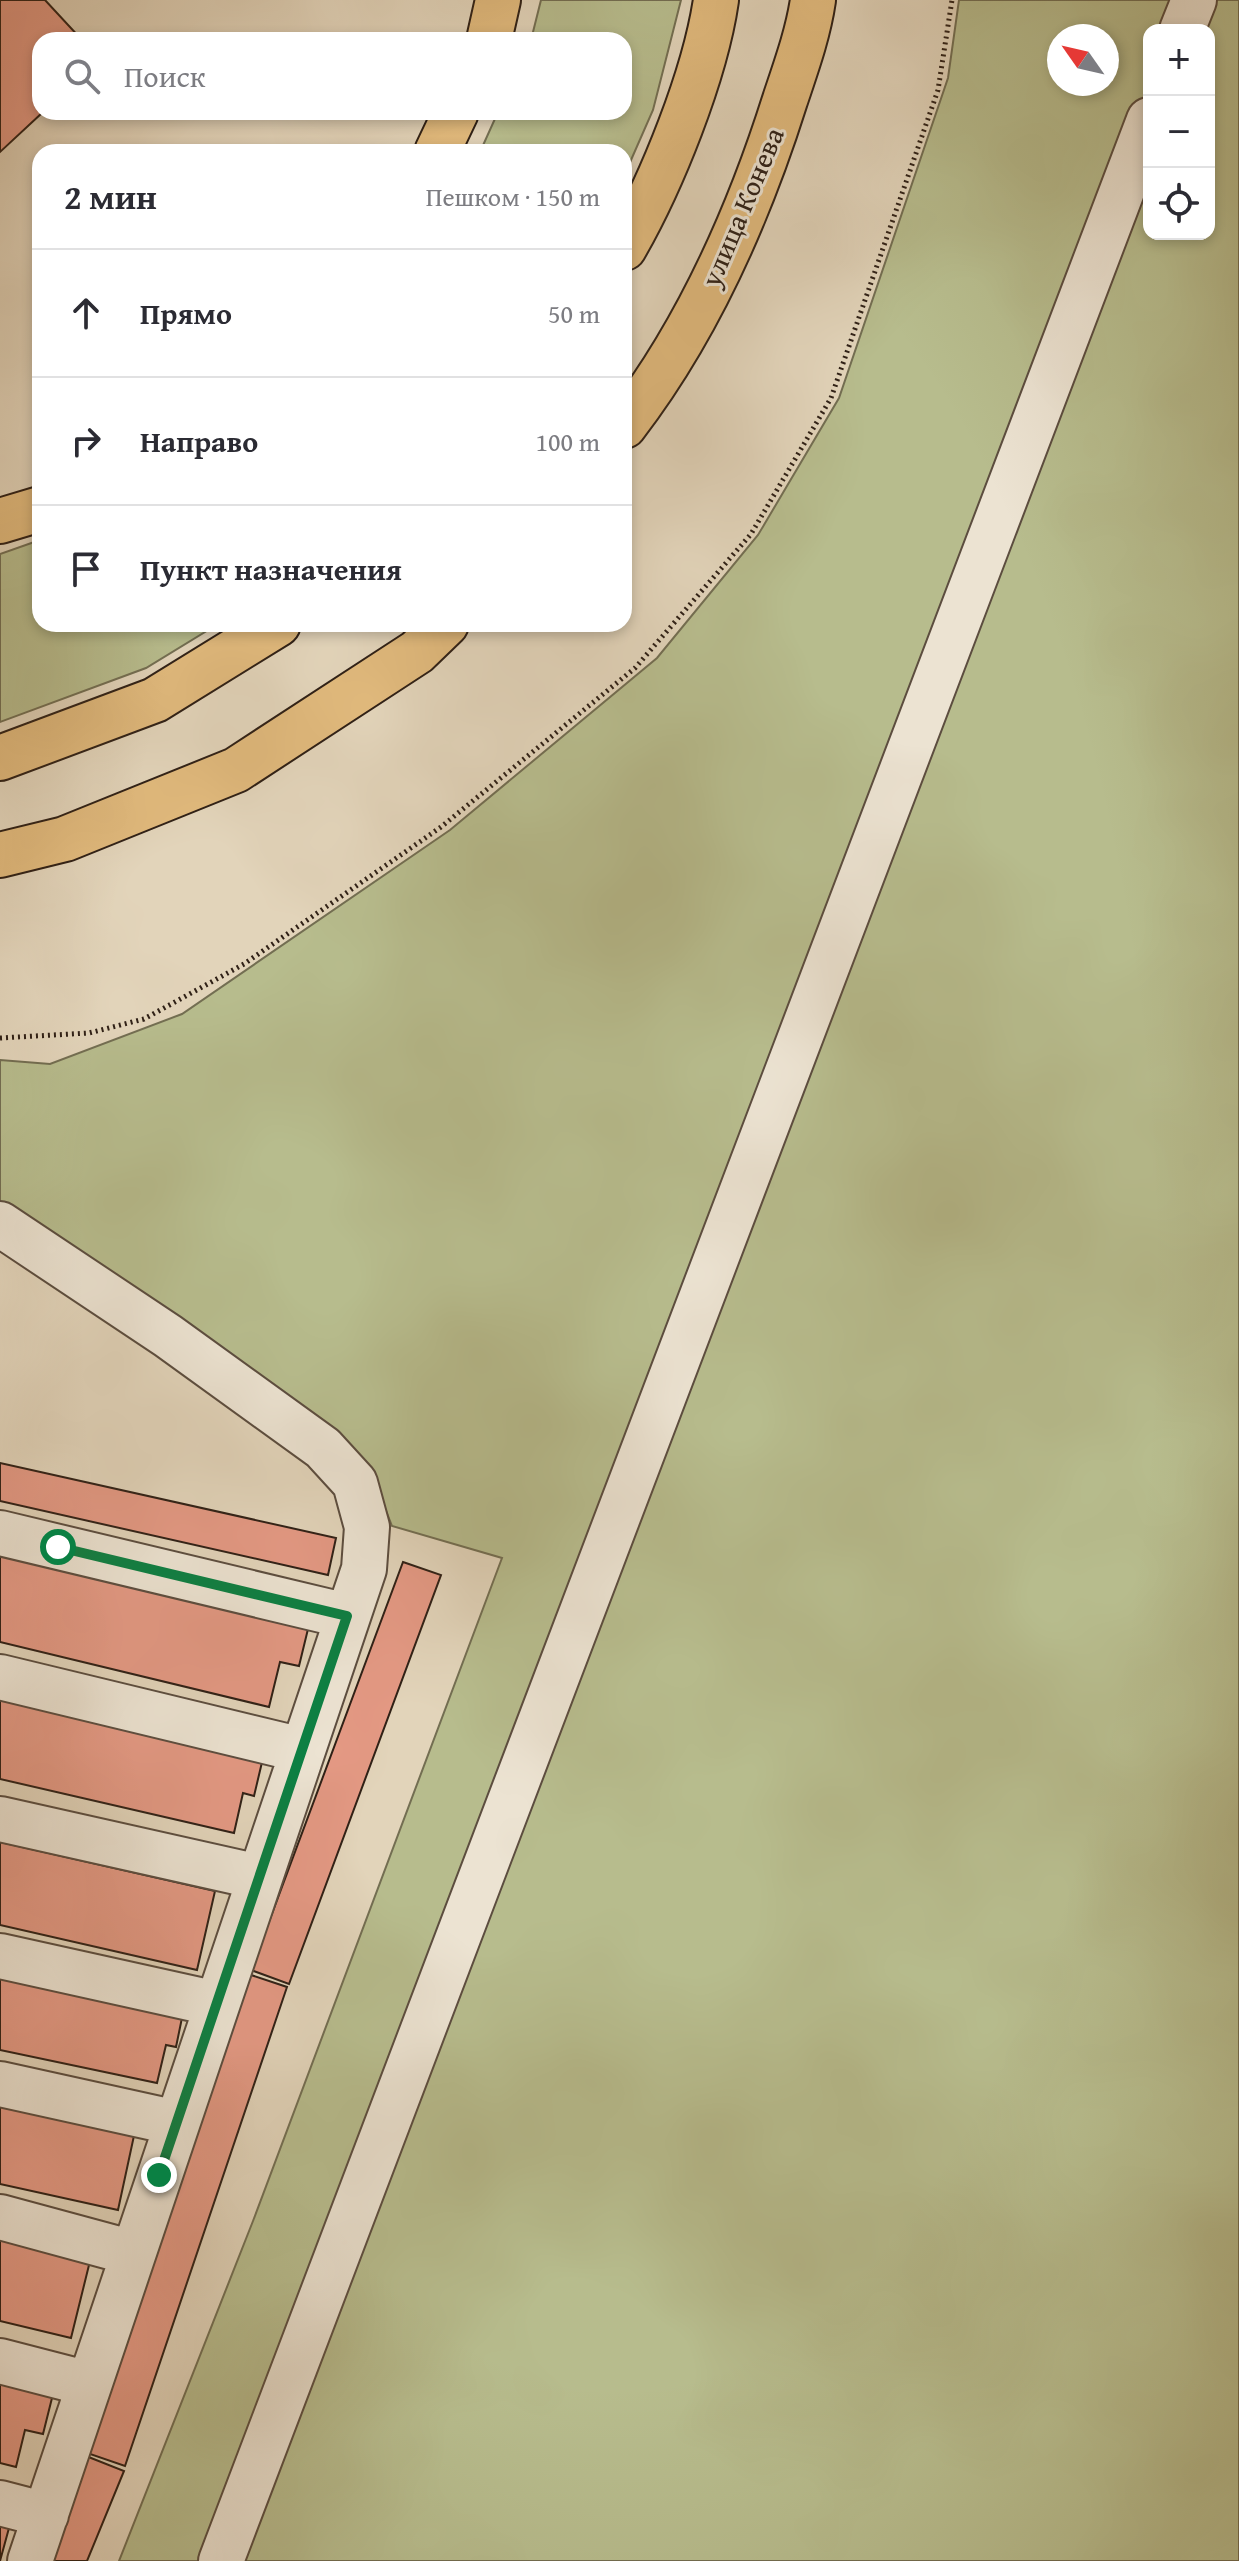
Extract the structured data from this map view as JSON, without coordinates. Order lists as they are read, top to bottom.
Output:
{
  "streets": {
    "main road": ["улица Конева"]
  },
  "north": "top left",
  "page": {
    "map_buttons": ["+", "−"],
    "search": "Поиск",
    "heading": ["2 мин", "Пешком · 150 m"],
    "list": [
      ["Прямо", "50 m"],
      ["Направо", "100 m"],
      "Пункт назначения"
    ]
  }
}
